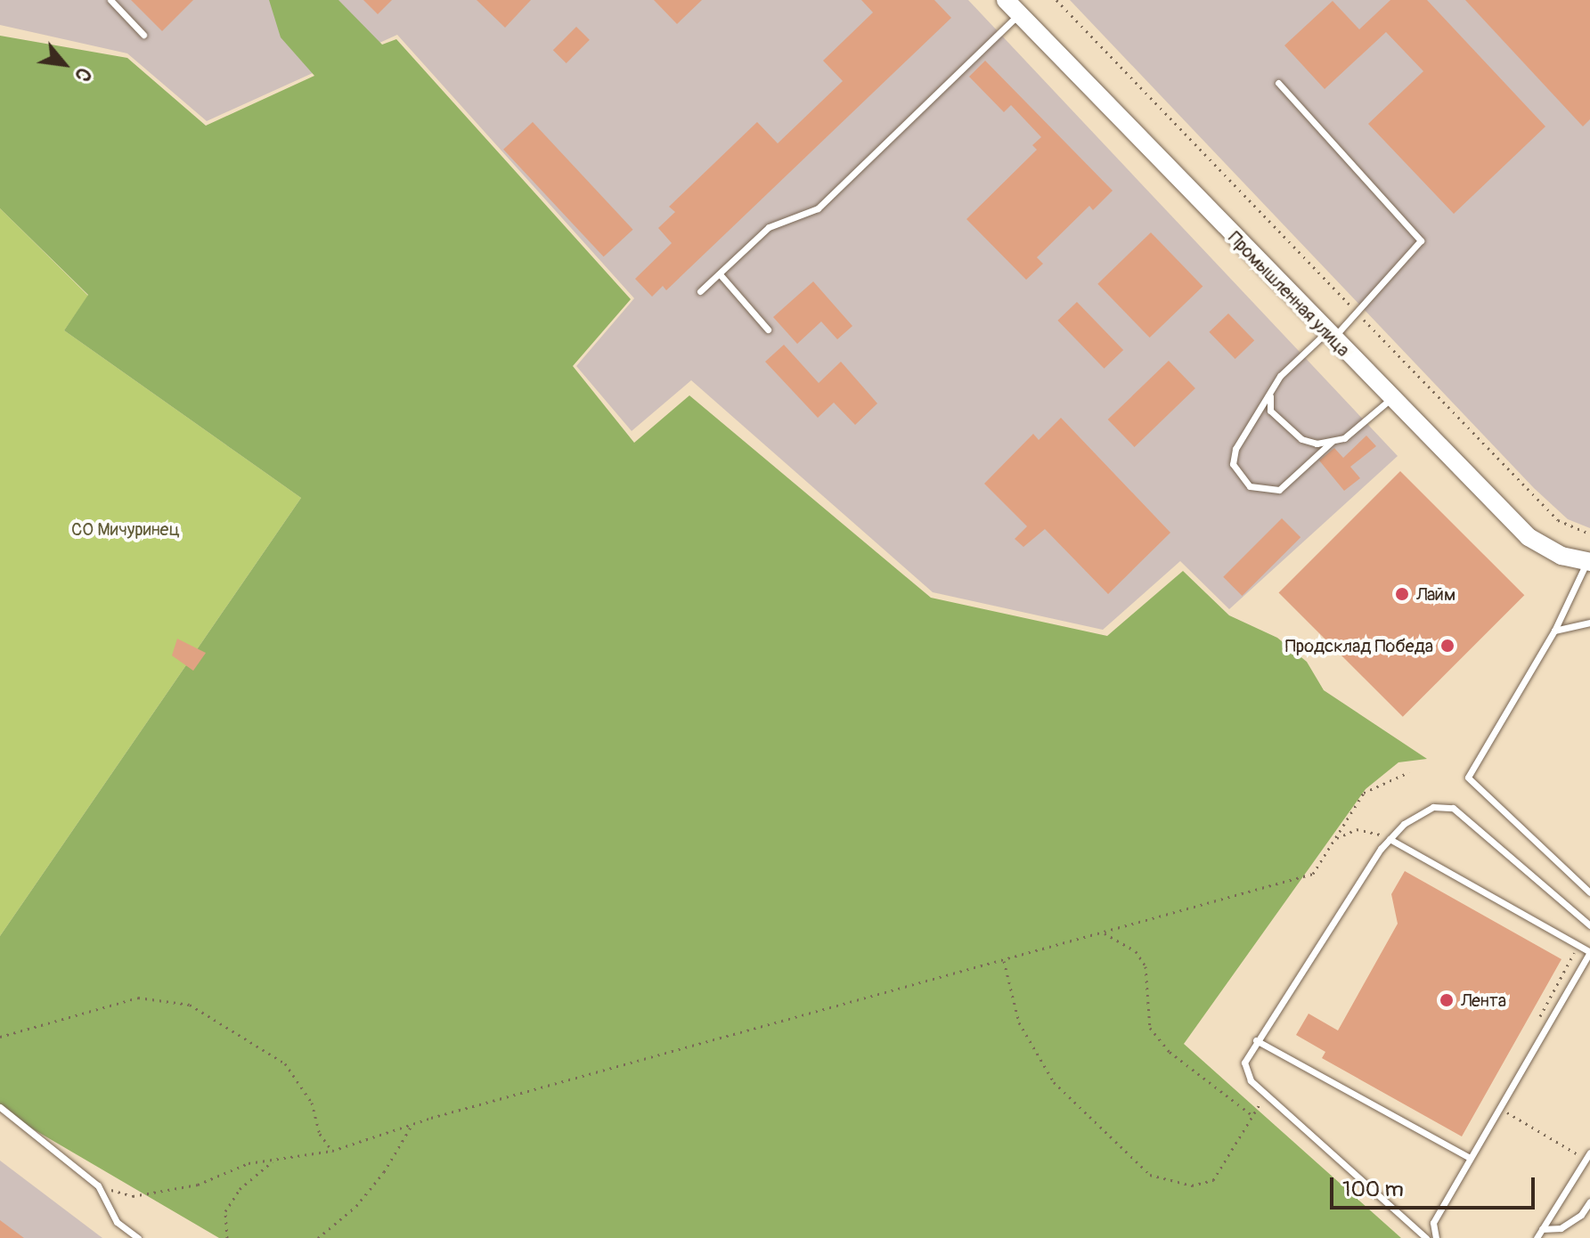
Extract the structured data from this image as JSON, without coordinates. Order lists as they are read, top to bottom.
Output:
{
  "streets": {
    "main road": ["Промышленная улица"]
  },
  "parks": ["СО Мичуринец"],
  "places": ["Лайм", "Продсклад Победа", "Лента"],
  "scale_bar": "100 m",
  "north": "bottom right"
}
